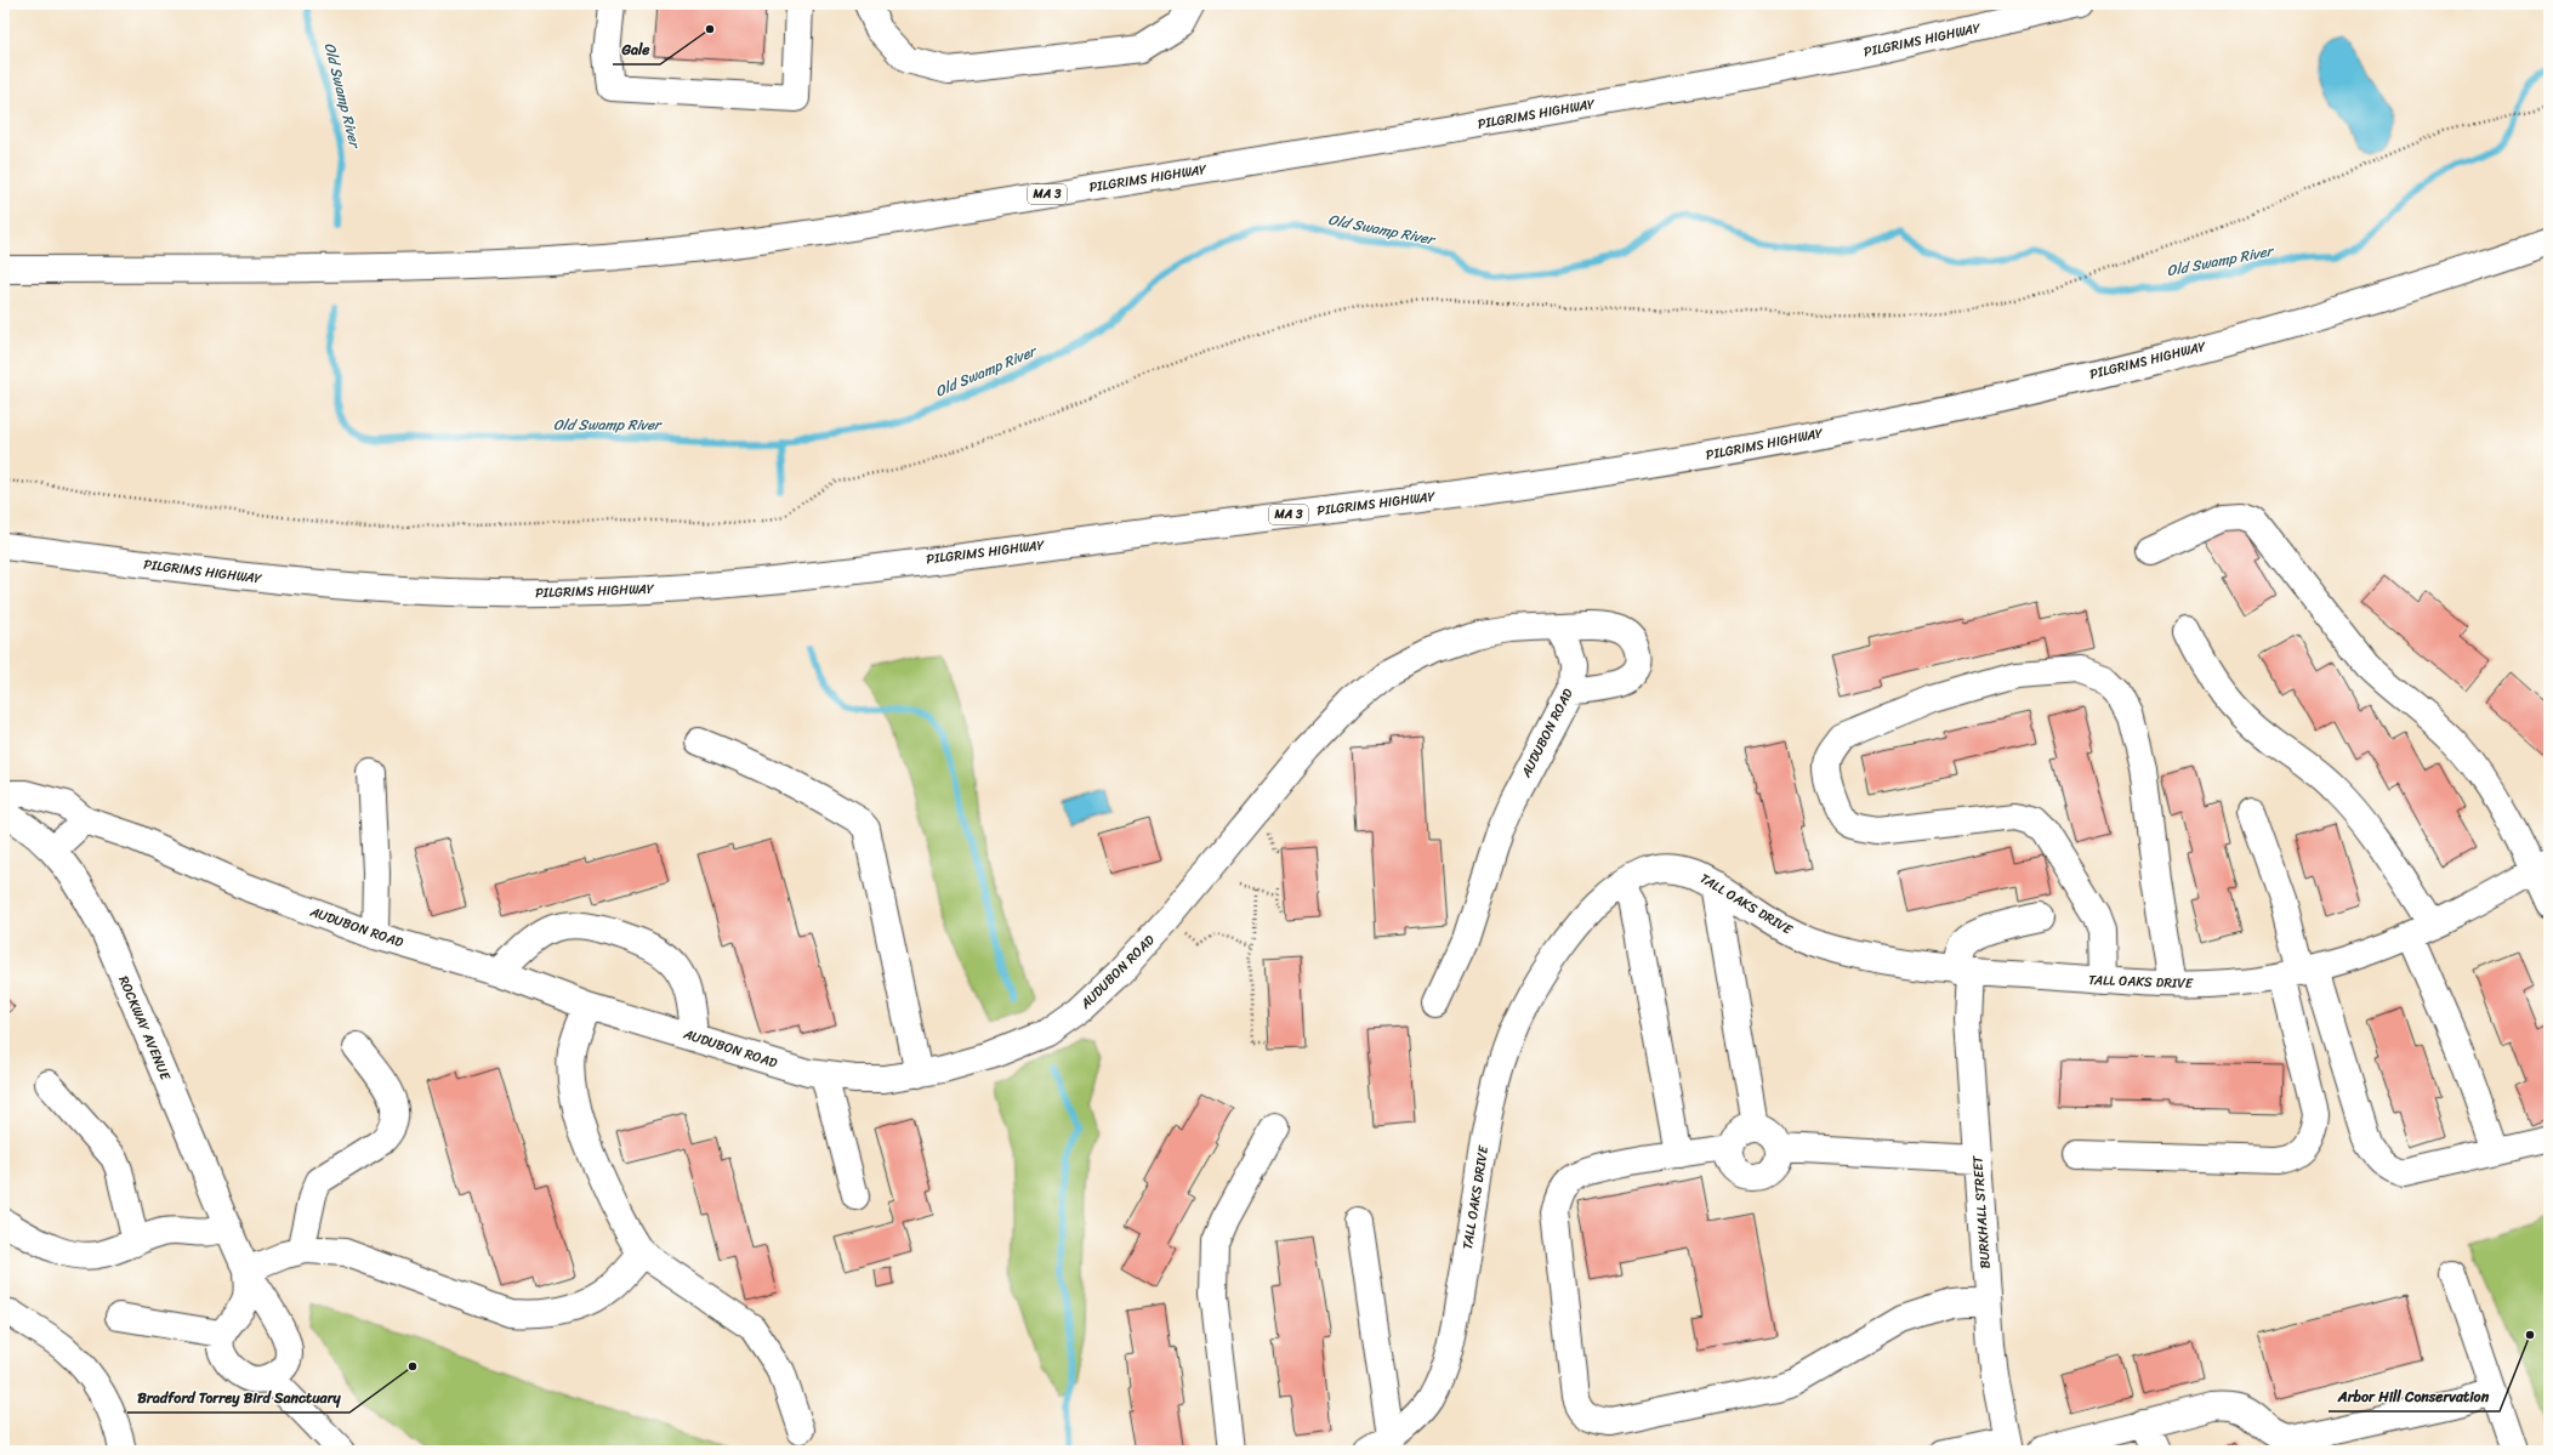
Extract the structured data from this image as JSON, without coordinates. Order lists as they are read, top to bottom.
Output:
{
  "streets": {
    "main road": [
      "PILGRIMS HIGHWAY",
      "MA 3",
      "AUDUBON ROAD",
      "TALL OAKS DRIVE",
      "ROCKWAY AVENUE",
      "BURKHALL STREET"
    ]
  },
  "crossings": [
    ["TALL OAKS DRIVE", "BURKHALL STREET"]
  ],
  "water": ["Old Swamp River"],
  "places": ["Gale", "Arbor Hill Conservation", "Bradford Torrey Bird Sanctuary"]
}
